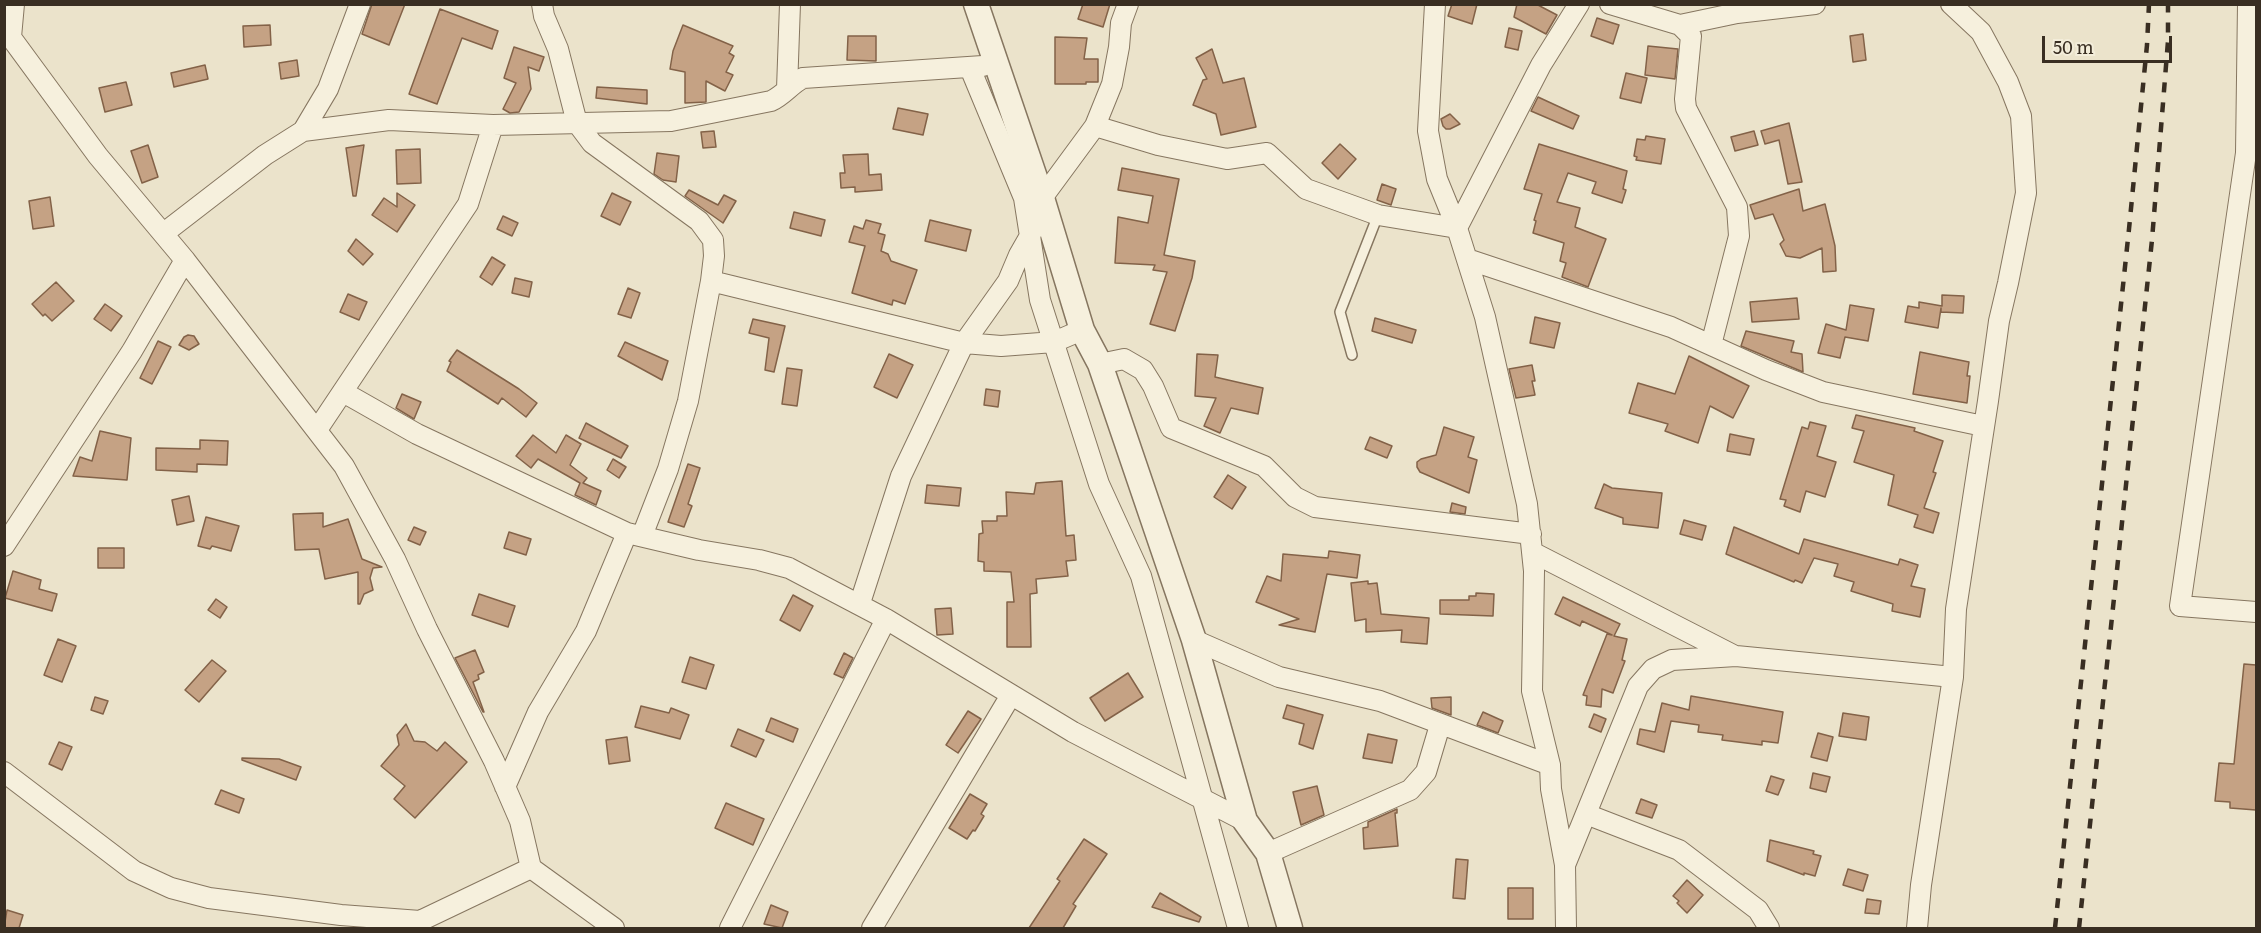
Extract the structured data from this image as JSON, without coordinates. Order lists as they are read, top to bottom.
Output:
{
  "scale_bar": "50 m"
}
